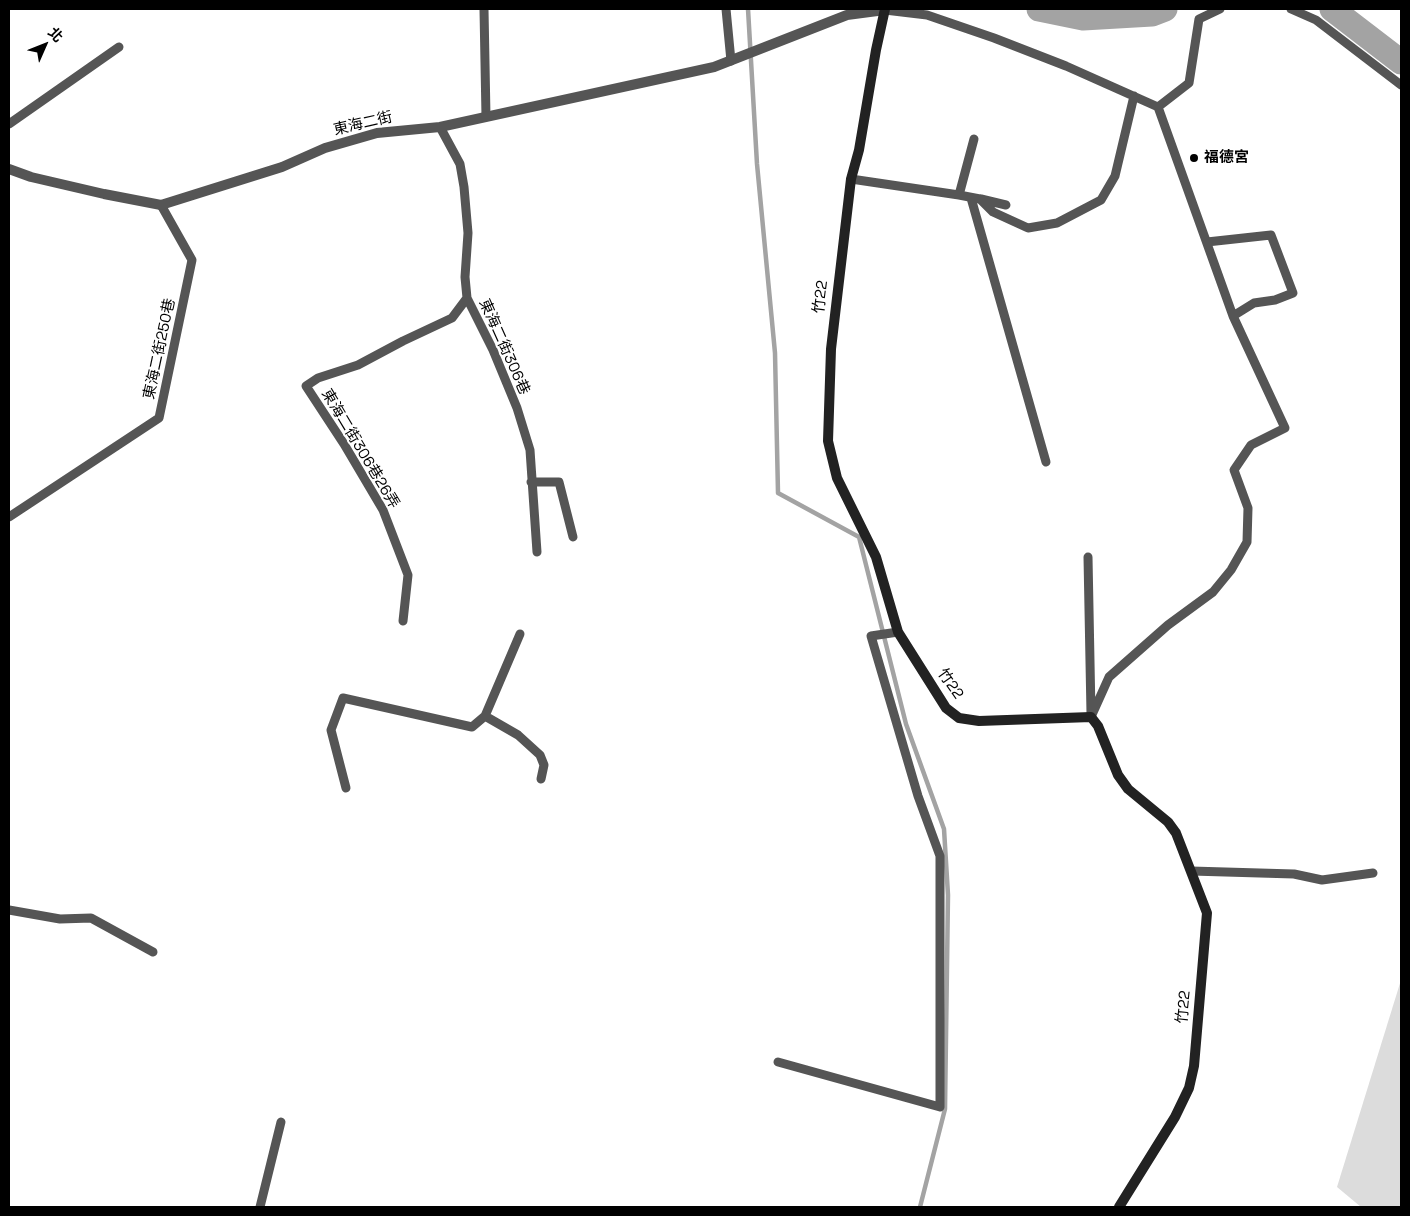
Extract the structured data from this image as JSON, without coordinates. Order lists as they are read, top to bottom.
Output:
{
  "streets": {
    "street": ["東海二街", "竹22"],
    "lane": ["東海二街306巷", "東海二街250巷", "東海二街306巷26弄"]
  },
  "crossings": [
    ["東海二街", "竹22"],
    ["東海二街", "東海二街306巷"],
    ["東海二街", "東海二街250巷"],
    ["東海二街306巷", "東海二街306巷26弄"]
  ],
  "places": ["福德宮"],
  "north": "top right"
}
